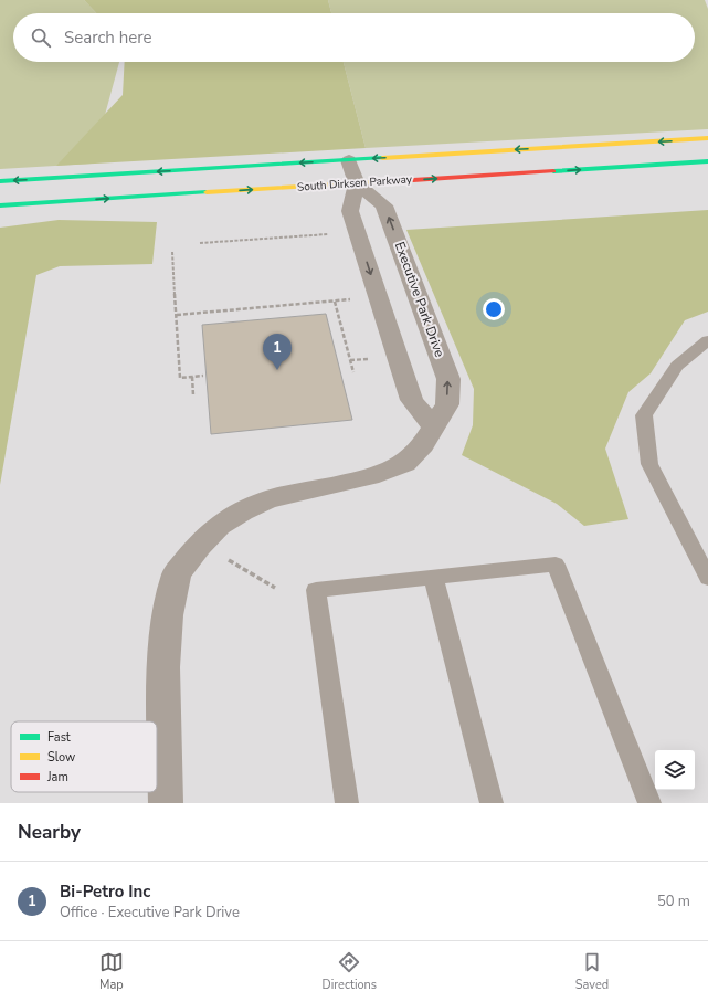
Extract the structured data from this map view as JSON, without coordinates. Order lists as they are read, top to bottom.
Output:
{
  "streets": {
    "main road": ["South Dirksen Parkway"],
    "street": ["Executive Park Drive"]
  },
  "crossings": [
    ["South Dirksen Parkway", "Executive Park Drive"]
  ],
  "legend": ["Fast", "Slow", "Jam"],
  "page": {
    "search": "Search here",
    "pins": "1",
    "heading": "Nearby",
    "list": [
      {
        "mark": "1",
        "name": "Bi-Petro Inc",
        "note": "Office · Executive Park Drive",
        "value": "50 m"
      }
    ],
    "nav": ["Map", "Directions", "Saved"]
  }
}
